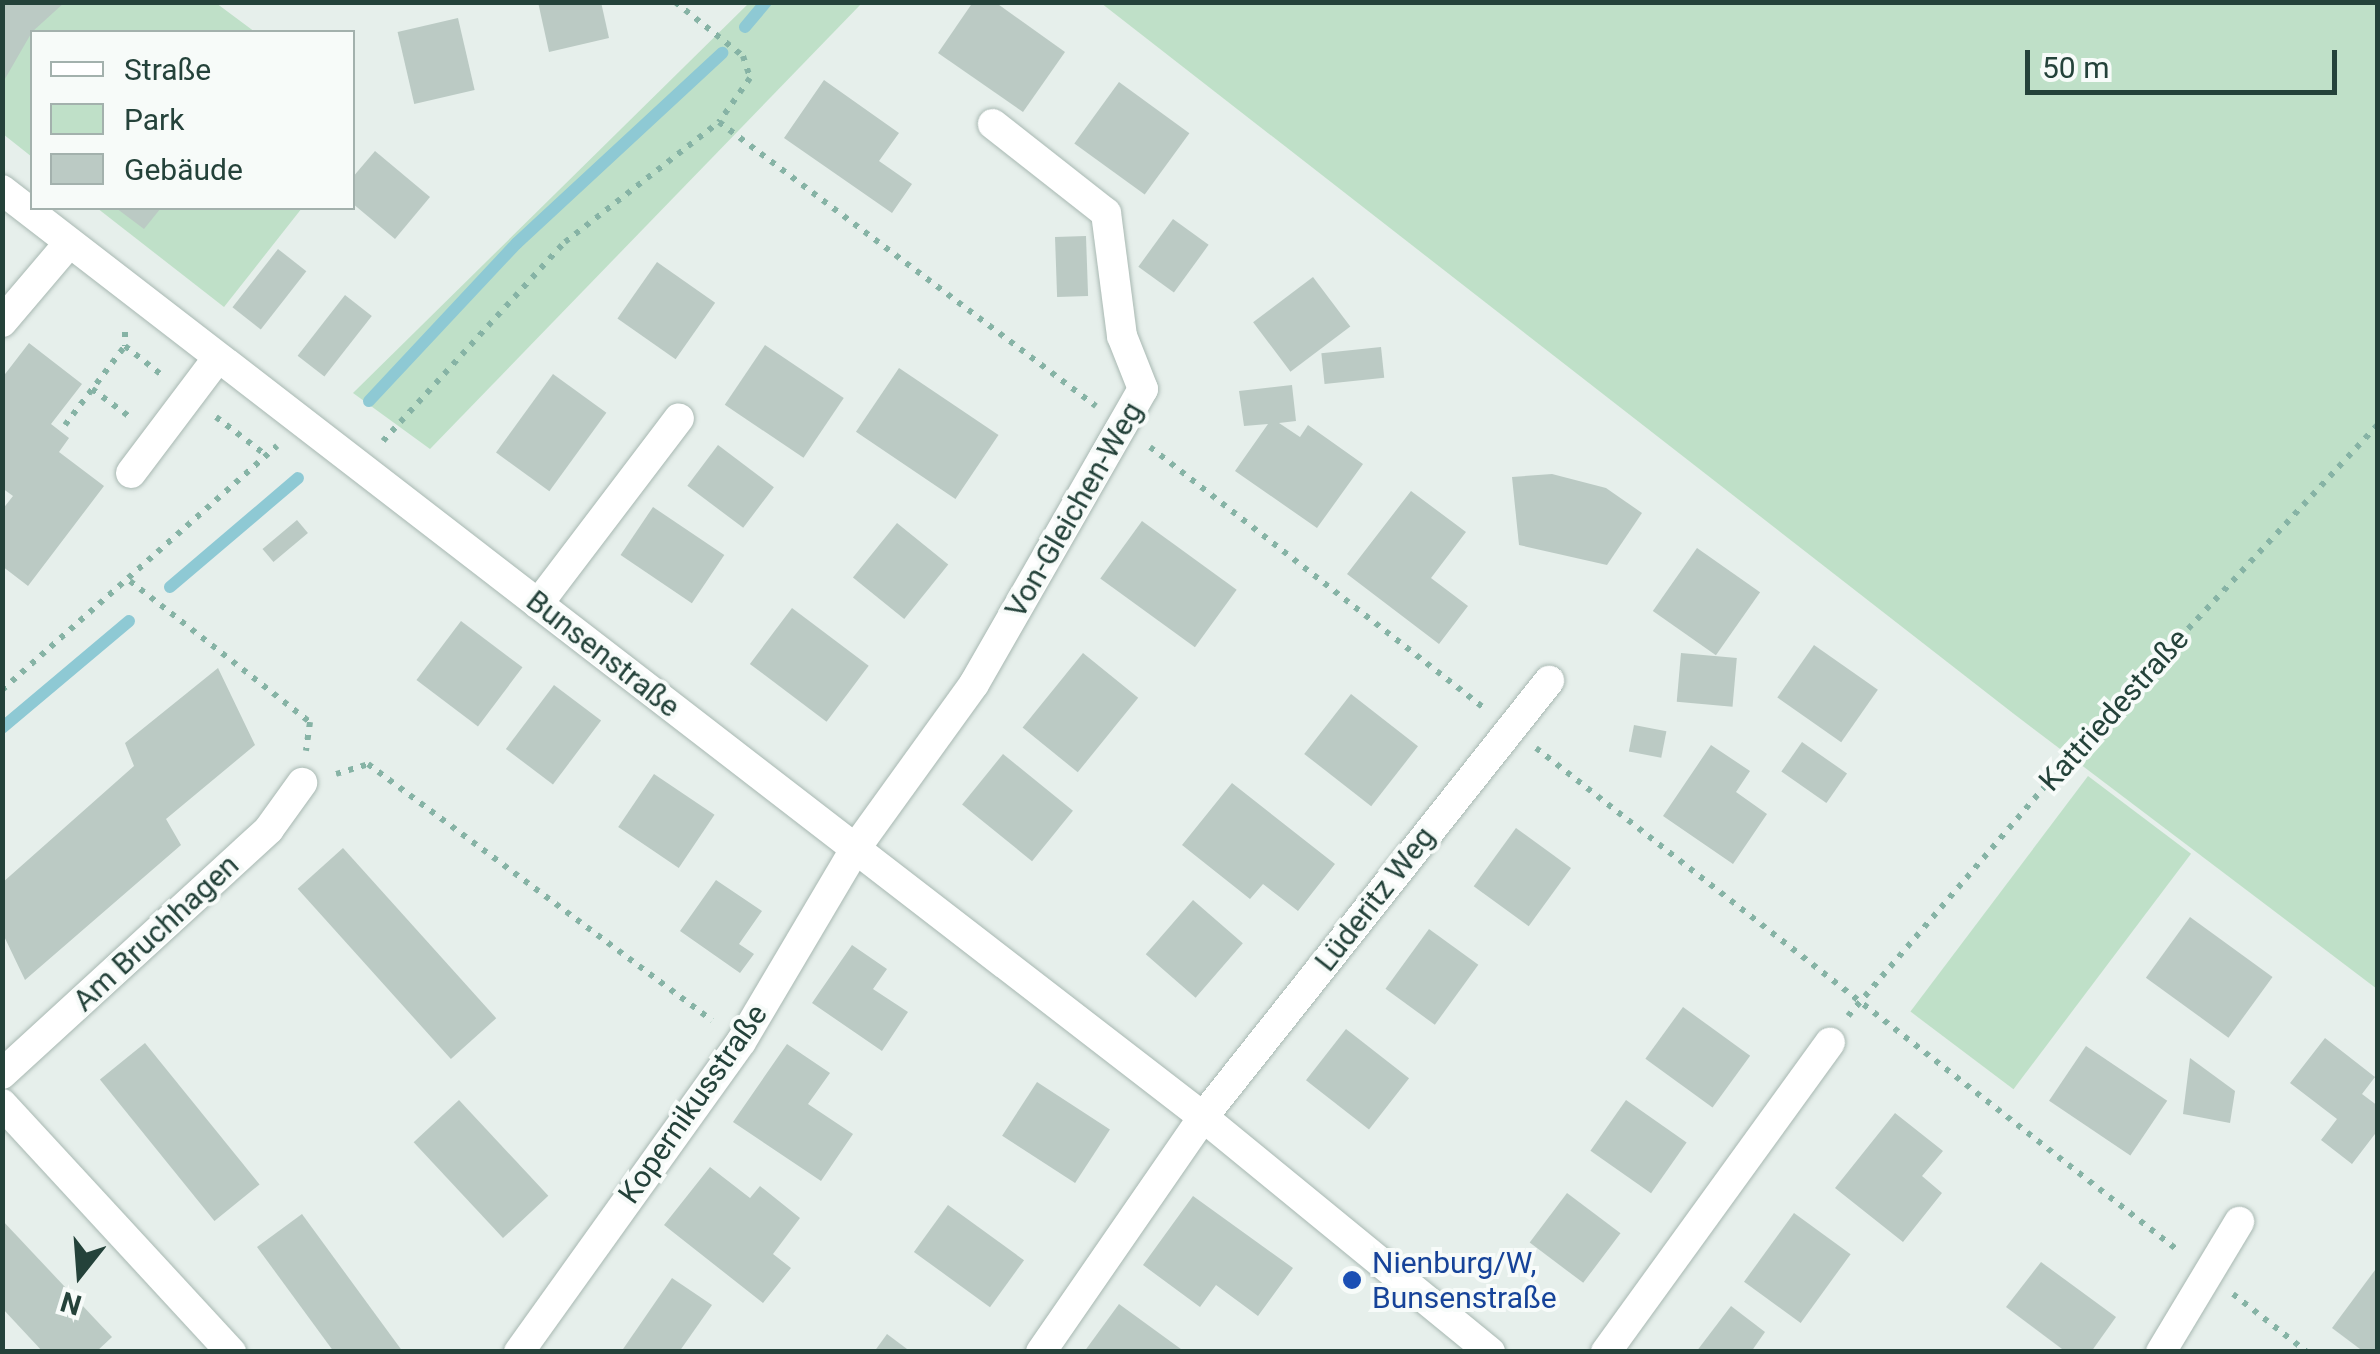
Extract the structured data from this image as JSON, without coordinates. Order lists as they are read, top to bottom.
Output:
{
  "streets": {
    "street": [
      "Von-Gleichen-Weg",
      "Bunsenstraße",
      "Lüderitz Weg",
      "Am Bruchhagen",
      "Kopernikusstraße"
    ],
    "path": ["Kattriedestraße"]
  },
  "crossings": [
    ["Von-Gleichen-Weg", "Bunsenstraße"],
    ["Von-Gleichen-Weg", "Kopernikusstraße"],
    ["Bunsenstraße", "Lüderitz Weg"],
    ["Bunsenstraße", "Kopernikusstraße"]
  ],
  "places": ["Nienburg/W, Bunsenstraße"],
  "legend": ["Straße", "Park", "Gebäude"],
  "scale_bar": "50 m",
  "north": "bottom"
}
